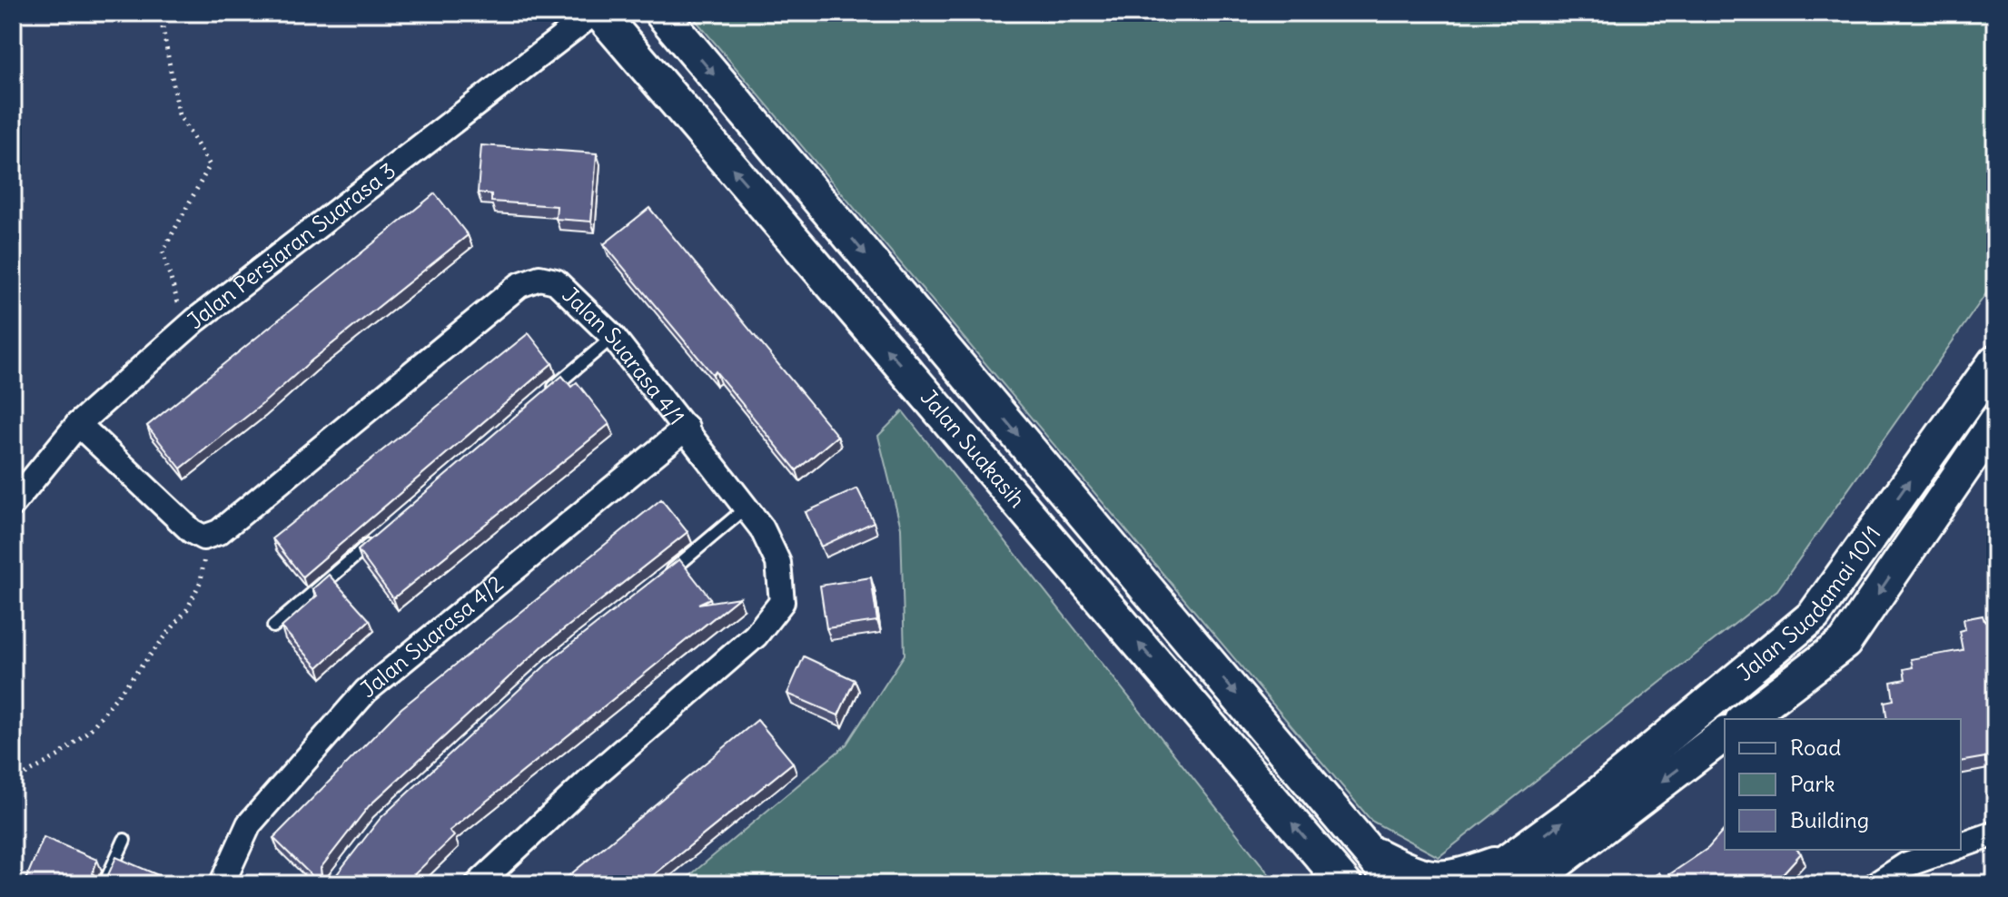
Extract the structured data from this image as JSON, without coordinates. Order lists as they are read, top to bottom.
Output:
{
  "streets": {
    "main road": ["Jalan Suakasih", "Jalan Suadamai 10/1"],
    "street": ["Jalan Persiaran Suarasa 3", "Jalan Suarasa 4/1", "Jalan Suarasa 4/2"]
  },
  "crossings": [
    ["Jalan Suarasa 4/1", "Jalan Suarasa 4/2"]
  ],
  "legend": ["Road", "Park", "Building"]
}
